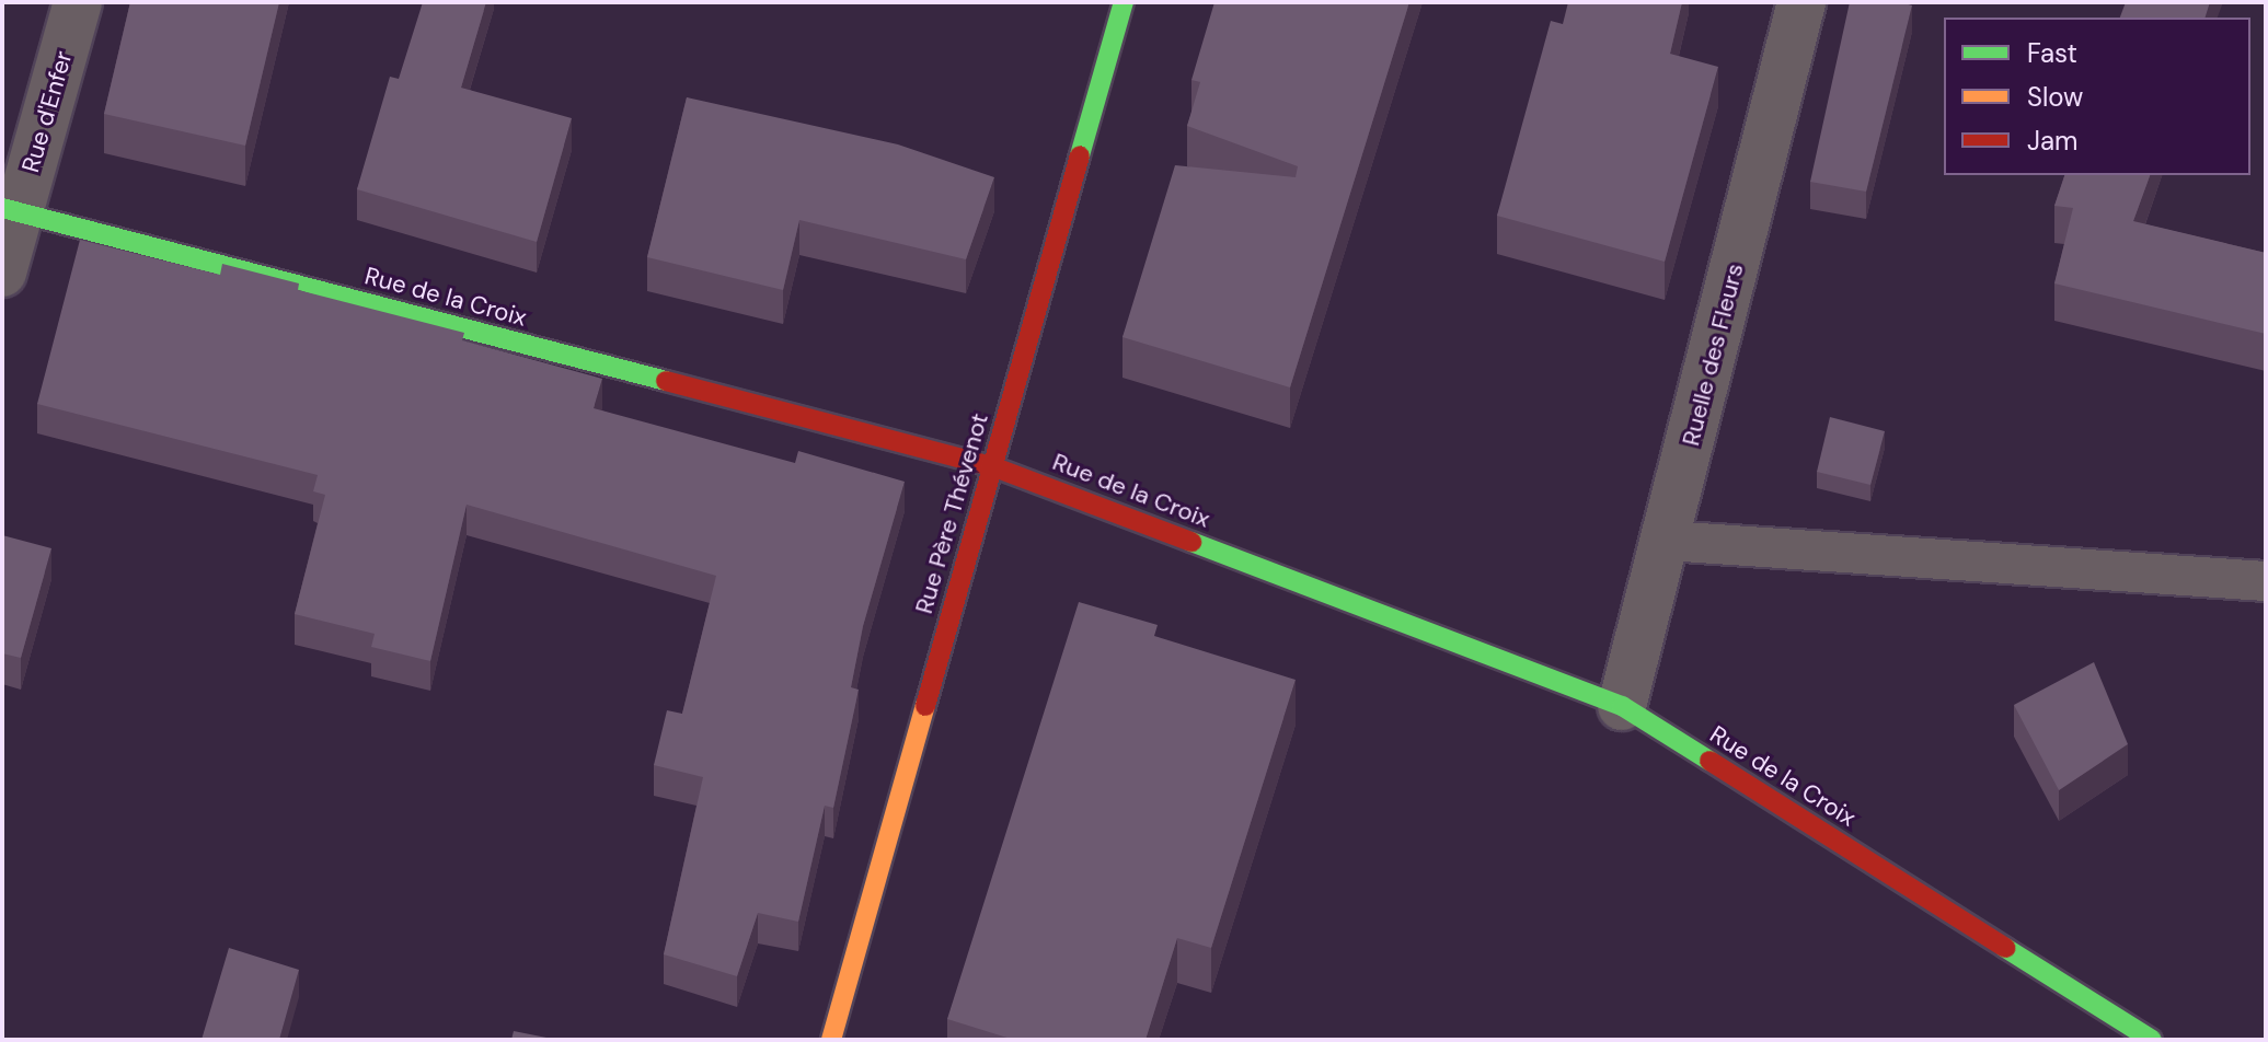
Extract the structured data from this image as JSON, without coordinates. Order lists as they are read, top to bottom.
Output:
{
  "streets": {
    "street": [
      "Rue d'Enfer",
      "Rue de la Croix",
      "Ruelle des Fleurs",
      "Rue Père Thévenot"
    ]
  },
  "crossings": [
    ["Rue d'Enfer", "Rue de la Croix"],
    ["Rue de la Croix", "Ruelle des Fleurs"],
    ["Rue de la Croix", "Rue Père Thévenot"]
  ],
  "legend": ["Fast", "Slow", "Jam"]
}
